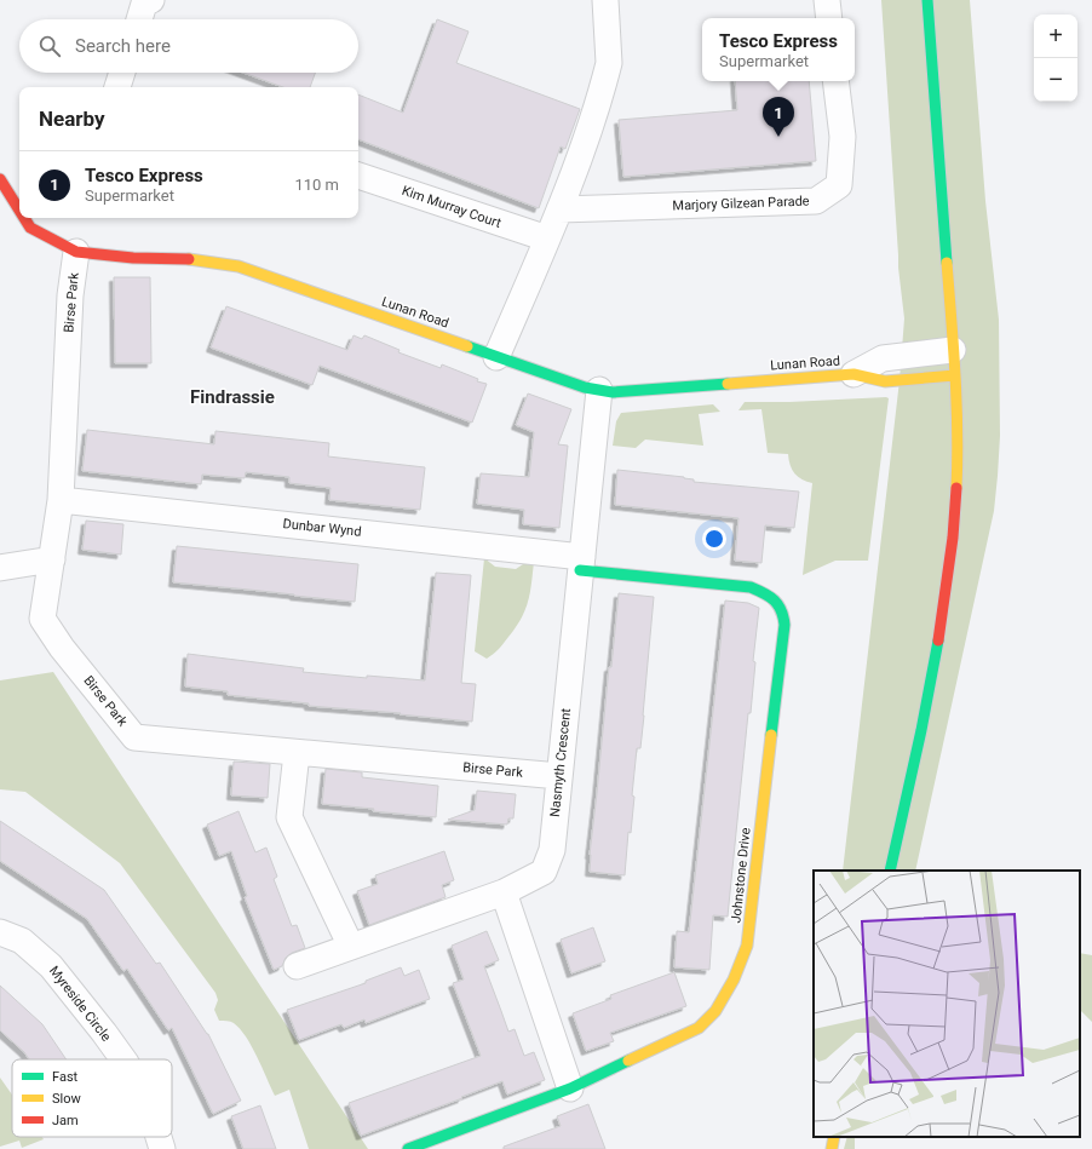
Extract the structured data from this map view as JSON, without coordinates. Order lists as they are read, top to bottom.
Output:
{
  "streets": {
    "street": [
      "Marjory Gilzean Parade",
      "Kim Murray Court",
      "Birse Park",
      "Lunan Road",
      "Dunbar Wynd",
      "Nasmyth Crescent",
      "Johnstone Drive",
      "Myreside Circle"
    ]
  },
  "crossings": [
    ["Birse Park", "Lunan Road"],
    ["Birse Park", "Dunbar Wynd"],
    ["Birse Park", "Nasmyth Crescent"],
    ["Lunan Road", "Nasmyth Crescent"],
    ["Dunbar Wynd", "Nasmyth Crescent"],
    ["Dunbar Wynd", "Johnstone Drive"],
    ["Nasmyth Crescent", "Johnstone Drive"]
  ],
  "districts": ["Findrassie"],
  "legend": ["Fast", "Slow", "Jam"],
  "page": {
    "map_buttons": ["+", "−"],
    "popup": ["Tesco Express", "Supermarket"],
    "search": "Search here",
    "heading": "Nearby",
    "pins": "1",
    "list": [
      {
        "mark": "1",
        "name": "Tesco Express",
        "note": "Supermarket",
        "value": "110 m"
      }
    ]
  }
}
